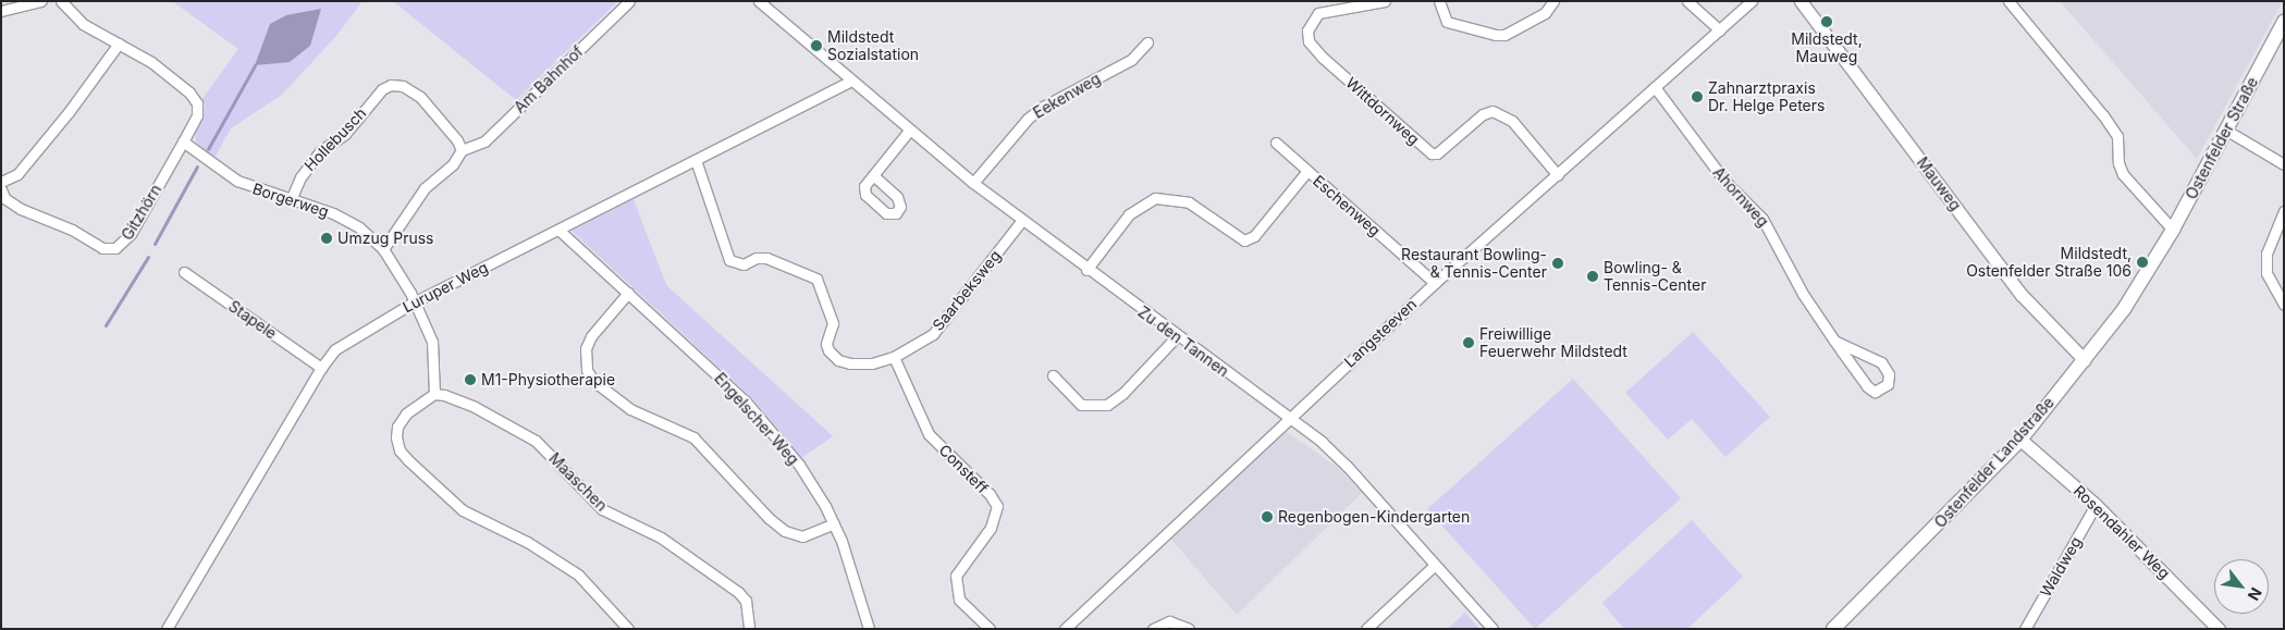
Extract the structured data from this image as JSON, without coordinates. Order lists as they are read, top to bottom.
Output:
{
  "streets": {
    "main road": ["Ostenfelder Straße", "Ostenfelder Landstraße"],
    "street": [
      "Am Bahnhof",
      "Eekenweg",
      "Wittdornweg",
      "Hollebusch",
      "Mauweg",
      "Ahornweg",
      "Borgerweg",
      "Eschenweg",
      "Gitzhörn",
      "Luruper Weg",
      "Saarbeksweg",
      "Stapele",
      "Langsteeven",
      "Zu den Tannen",
      "Engelscher Weg",
      "Consteff",
      "Maaschen",
      "Rosendahler Weg",
      "Waldweg"
    ]
  },
  "crossings": [
    ["Am Bahnhof", "Hollebusch"],
    ["Eekenweg", "Zu den Tannen"],
    ["Wittdornweg", "Langsteeven"],
    ["Ostenfelder Straße", "Ostenfelder Landstraße"],
    ["Hollebusch", "Borgerweg"],
    ["Mauweg", "Ostenfelder Landstraße"],
    ["Ahornweg", "Langsteeven"],
    ["Borgerweg", "Gitzhörn"],
    ["Borgerweg", "Luruper Weg"],
    ["Eschenweg", "Langsteeven"],
    ["Eschenweg", "Zu den Tannen"],
    ["Luruper Weg", "Saarbeksweg"],
    ["Luruper Weg", "Stapele"],
    ["Luruper Weg", "Zu den Tannen"],
    ["Luruper Weg", "Engelscher Weg"],
    ["Saarbeksweg", "Zu den Tannen"],
    ["Saarbeksweg", "Consteff"],
    ["Langsteeven", "Zu den Tannen"],
    ["Ostenfelder Landstraße", "Rosendahler Weg"],
    ["Rosendahler Weg", "Waldweg"]
  ],
  "places": [
    "Mildstedt, Mauweg",
    "Mildstedt Sozialstation",
    "Zahnarztpraxis Dr. Helge Peters",
    "Umzug Pruss",
    "Mildstedt, Ostenfelder Straße 106",
    "Restaurant Bowling- & Tennis-Center",
    "Bowling- & Tennis-Center",
    "Freiwillige Feuerwehr Mildstedt",
    "M1-Physiotherapie",
    "Regenbogen-Kindergarten"
  ],
  "north": "bottom right"
}
